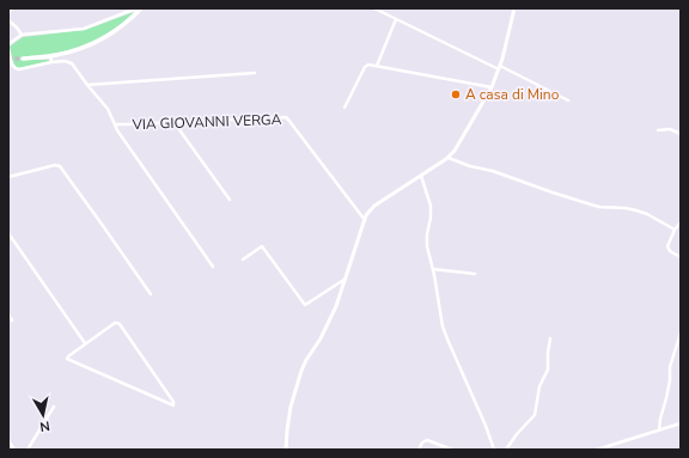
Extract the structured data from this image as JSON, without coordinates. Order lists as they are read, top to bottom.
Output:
{
  "streets": {
    "street": ["VIA GIOVANNI VERGA"]
  },
  "places": ["A casa di Mino"],
  "north": "bottom"
}
